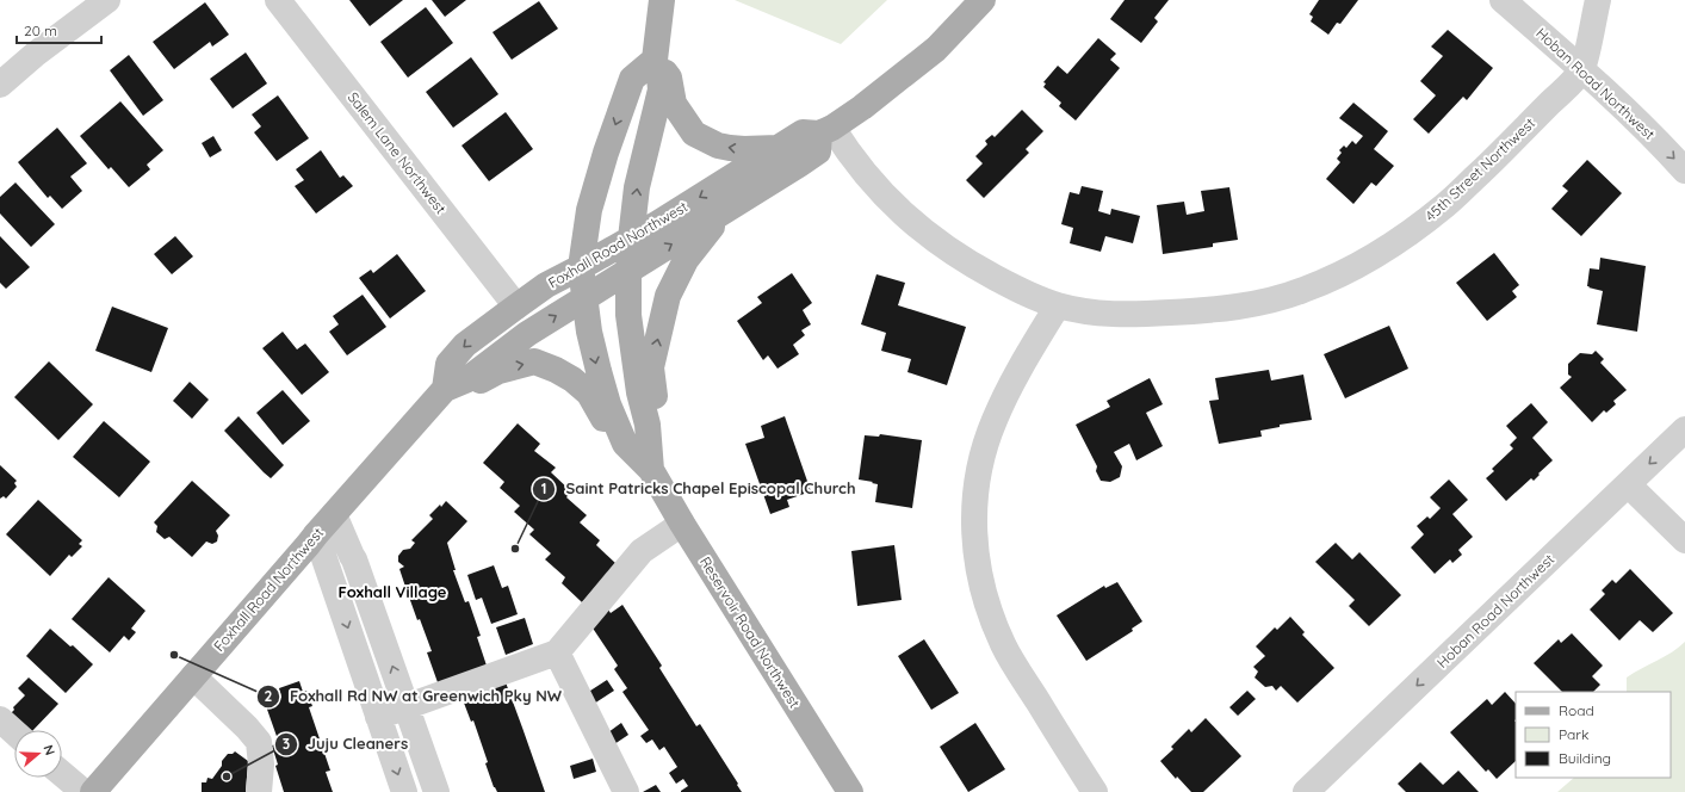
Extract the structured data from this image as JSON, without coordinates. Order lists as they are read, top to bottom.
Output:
{
  "streets": {
    "main road": ["Foxhall Road Northwest", "Reservoir Road Northwest"],
    "street": ["Hoban Road Northwest", "Salem Lane Northwest", "45th Street Northwest"]
  },
  "crossings": [
    ["Hoban Road Northwest", "45th Street Northwest"],
    ["Salem Lane Northwest", "Foxhall Road Northwest"],
    ["45th Street Northwest", "Foxhall Road Northwest"],
    ["Foxhall Road Northwest", "Reservoir Road Northwest"]
  ],
  "one_way": ["Hoban Road Northwest"],
  "districts": ["Foxhall Village"],
  "places": ["Saint Patricks Chapel Episcopal Church", "Foxhall Rd NW at Greenwich Pky NW", "Juju Cleaners"],
  "legend": ["Road", "Park", "Building"],
  "scale_bar": "20 m",
  "north": "right"
}
